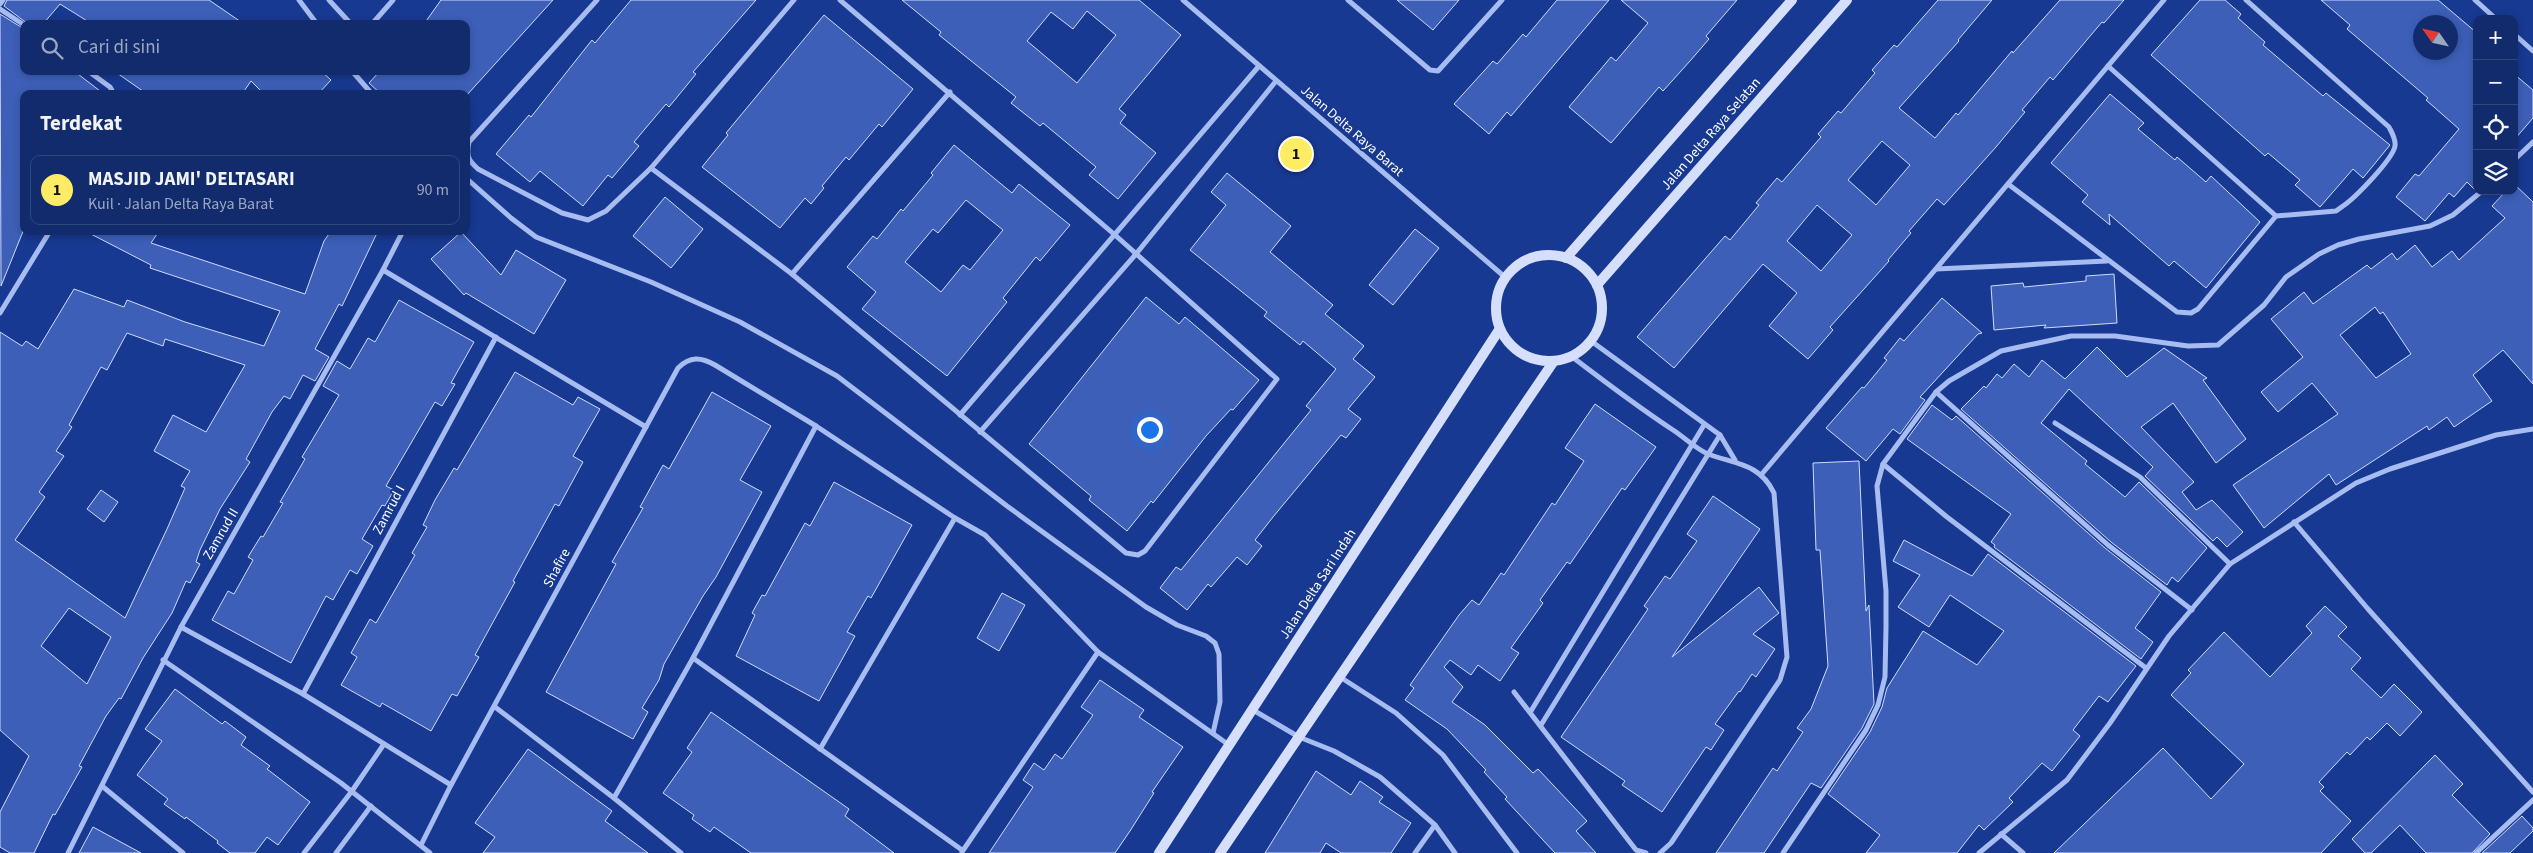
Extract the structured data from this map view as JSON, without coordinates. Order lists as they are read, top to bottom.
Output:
{
  "streets": {
    "street": [
      "Jalan Delta Raya Barat",
      "Jalan Delta Raya Selatan",
      "Zamrud I",
      "Zamrud II",
      "Shafire",
      "Jalan Delta Sari Indah"
    ]
  },
  "crossings": [
    ["Jalan Delta Raya Barat", "Jalan Delta Raya Selatan"],
    ["Jalan Delta Raya Barat", "Jalan Delta Sari Indah"],
    ["Jalan Delta Raya Selatan", "Jalan Delta Sari Indah"]
  ],
  "north": "top left",
  "page": {
    "map_buttons": ["+", "−"],
    "search": "Cari di sini",
    "heading": "Terdekat",
    "pins": "1",
    "list": [
      {
        "mark": "1",
        "name": "MASJID JAMI' DELTASARI",
        "note": "Kuil · Jalan Delta Raya Barat",
        "value": "90 m"
      }
    ]
  }
}
